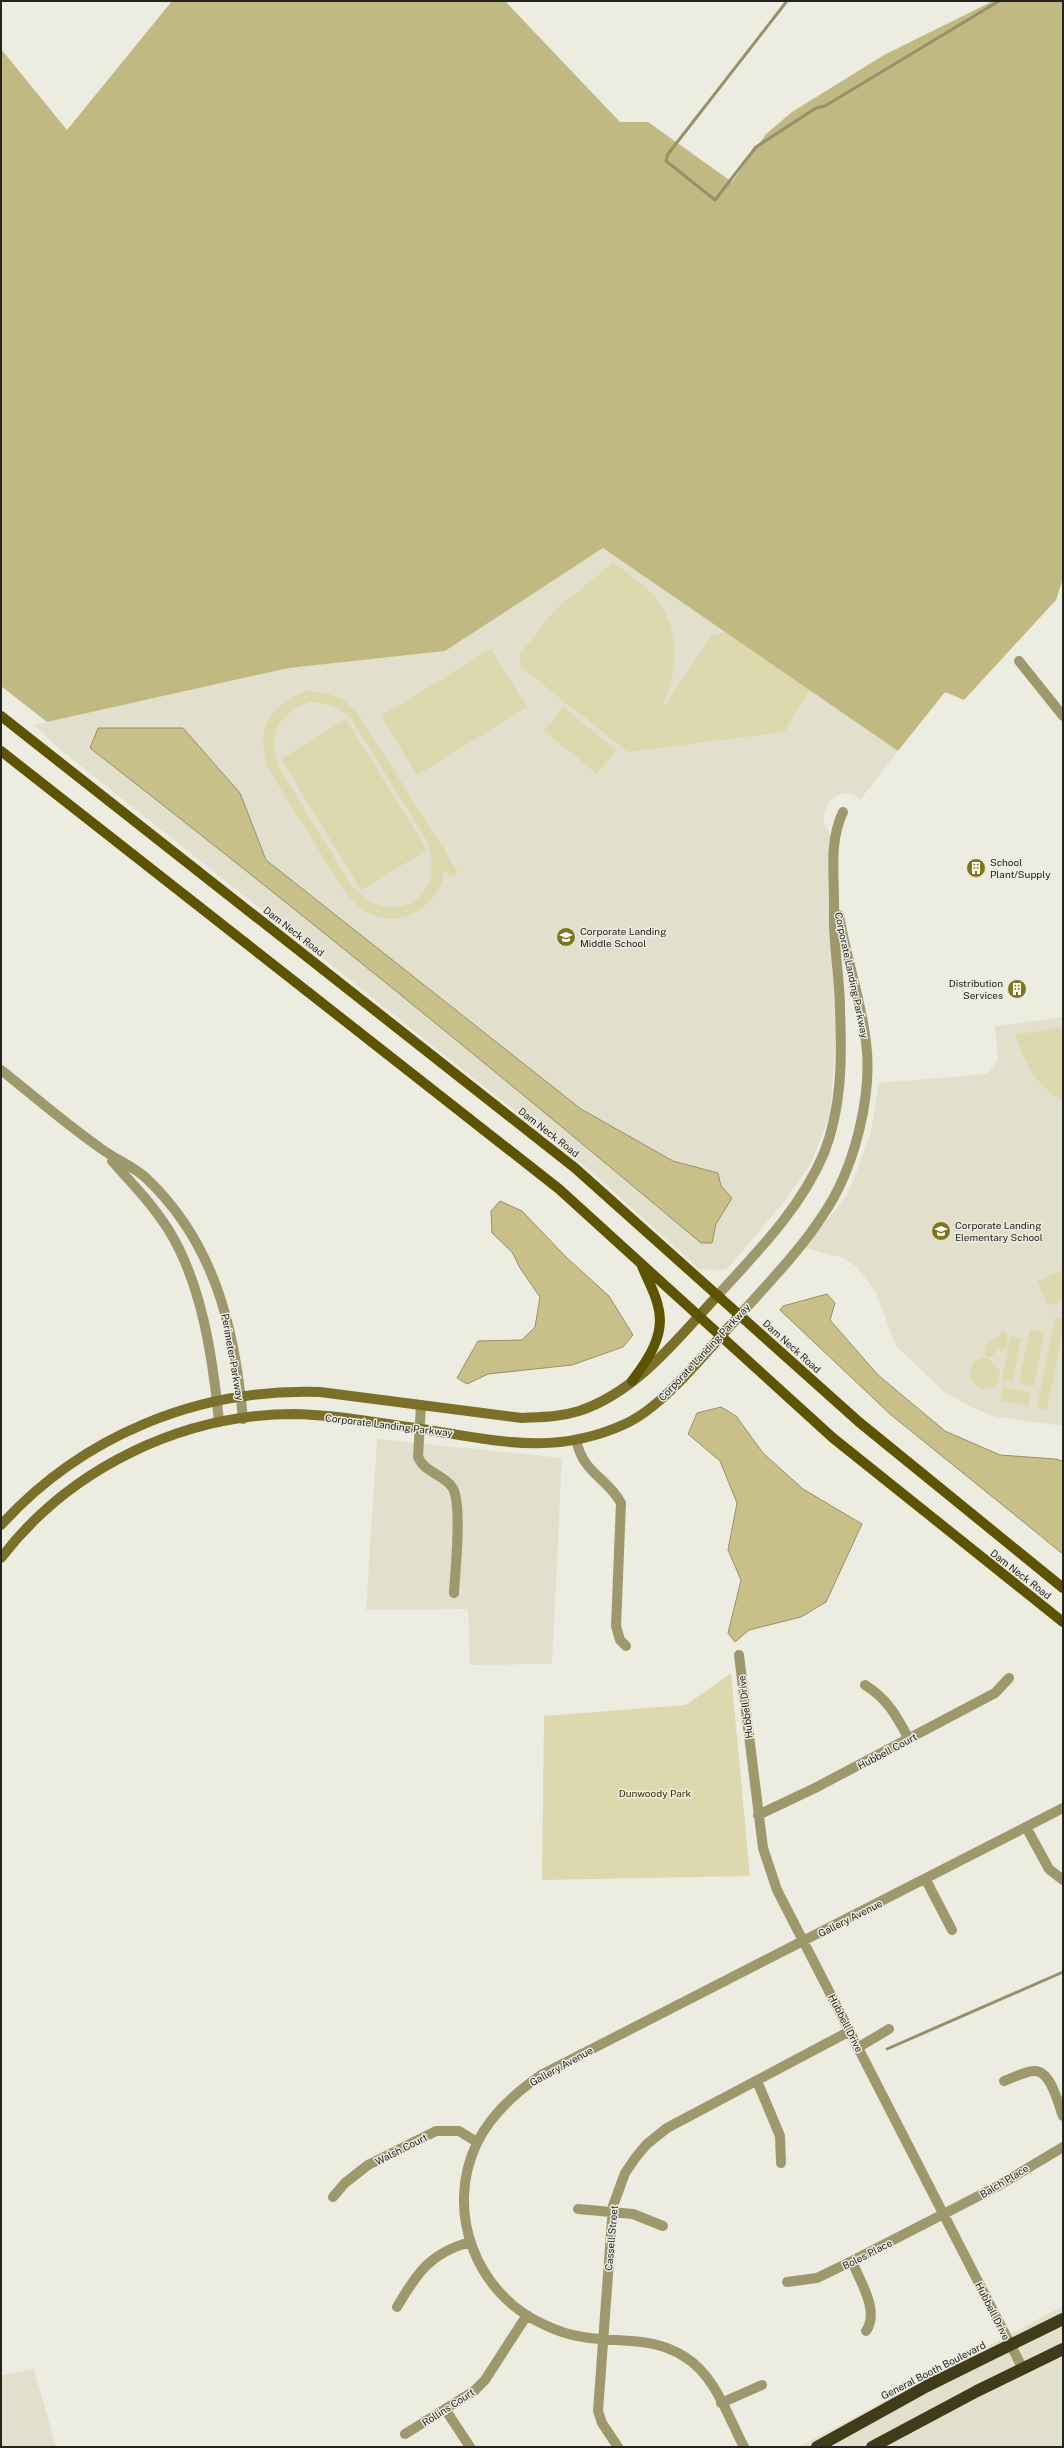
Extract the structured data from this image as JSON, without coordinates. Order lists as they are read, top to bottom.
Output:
{
  "streets": {
    "highway": ["General Booth Boulevard"],
    "main road": ["Dam Neck Road"],
    "street": [
      "Corporate Landing Parkway",
      "Perimeter Parkway",
      "Hubbell Drive",
      "Hubbell Court",
      "Gallery Avenue",
      "Walsh Court",
      "Balch Place",
      "Cassell Street",
      "Boles Place",
      "Rollins Court"
    ]
  },
  "crossings": [
    ["Dam Neck Road", "Corporate Landing Parkway"],
    ["Corporate Landing Parkway", "Perimeter Parkway"],
    ["Hubbell Drive", "Hubbell Court"],
    ["Hubbell Drive", "Gallery Avenue"],
    ["Hubbell Drive", "Balch Place"],
    ["Hubbell Drive", "Cassell Street"],
    ["Hubbell Drive", "Boles Place"],
    ["Hubbell Drive", "General Booth Boulevard"],
    ["Gallery Avenue", "Walsh Court"],
    ["Gallery Avenue", "Cassell Street"],
    ["Gallery Avenue", "Rollins Court"],
    ["Balch Place", "Boles Place"]
  ],
  "parks": ["Dunwoody Park"],
  "places": {
    "building": ["School Plant/Supply", "Distribution Services"],
    "school or university": ["Corporate Landing Middle School", "Corporate Landing Elementary School"]
  }
}
